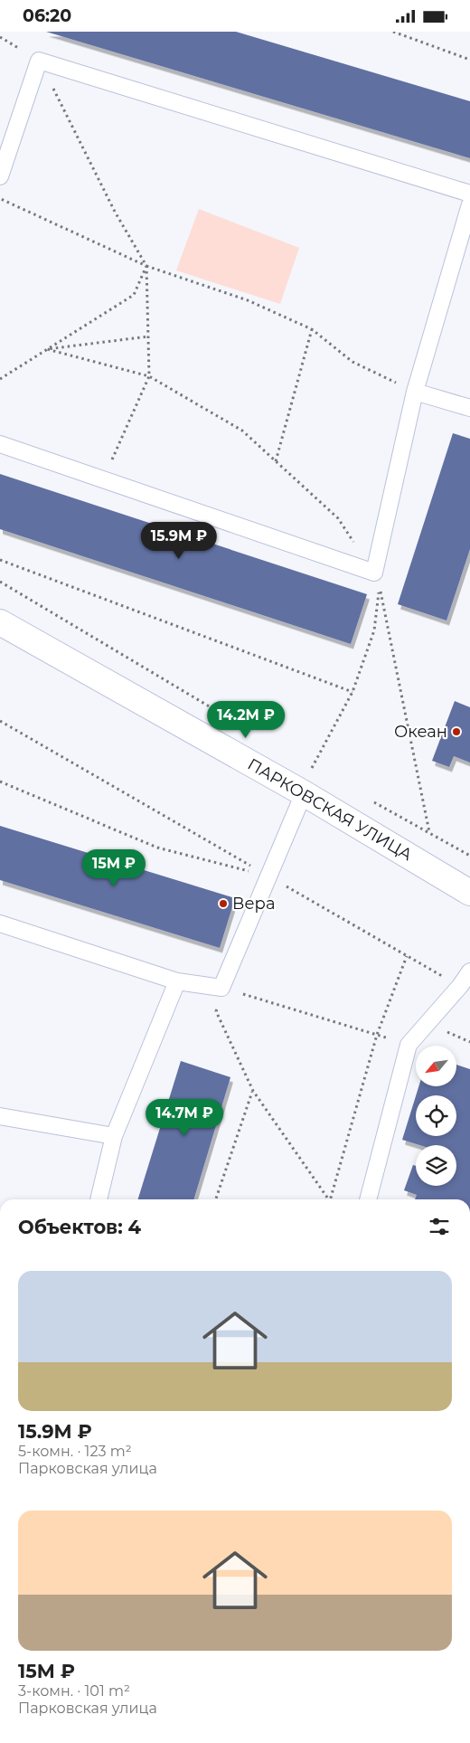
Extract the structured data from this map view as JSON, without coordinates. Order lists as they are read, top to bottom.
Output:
{
  "streets": {
    "street": ["ПАРКОВСКАЯ УЛИЦА"]
  },
  "places": ["Океан", "Вера"],
  "north": "bottom left",
  "page": {
    "status": "06:20",
    "price": [
      "15.9M ₽",
      "14.2M ₽",
      "15M ₽",
      "14.7M ₽"
    ],
    "heading": "Объектов: 4",
    "list": [
      {
        "name": "15.9M ₽",
        "note": "5-комн. · 123 m² · Парковская улица"
      },
      {
        "name": "15M ₽",
        "note": "3-комн. · 101 m² · Парковская улица"
      }
    ]
  }
}
